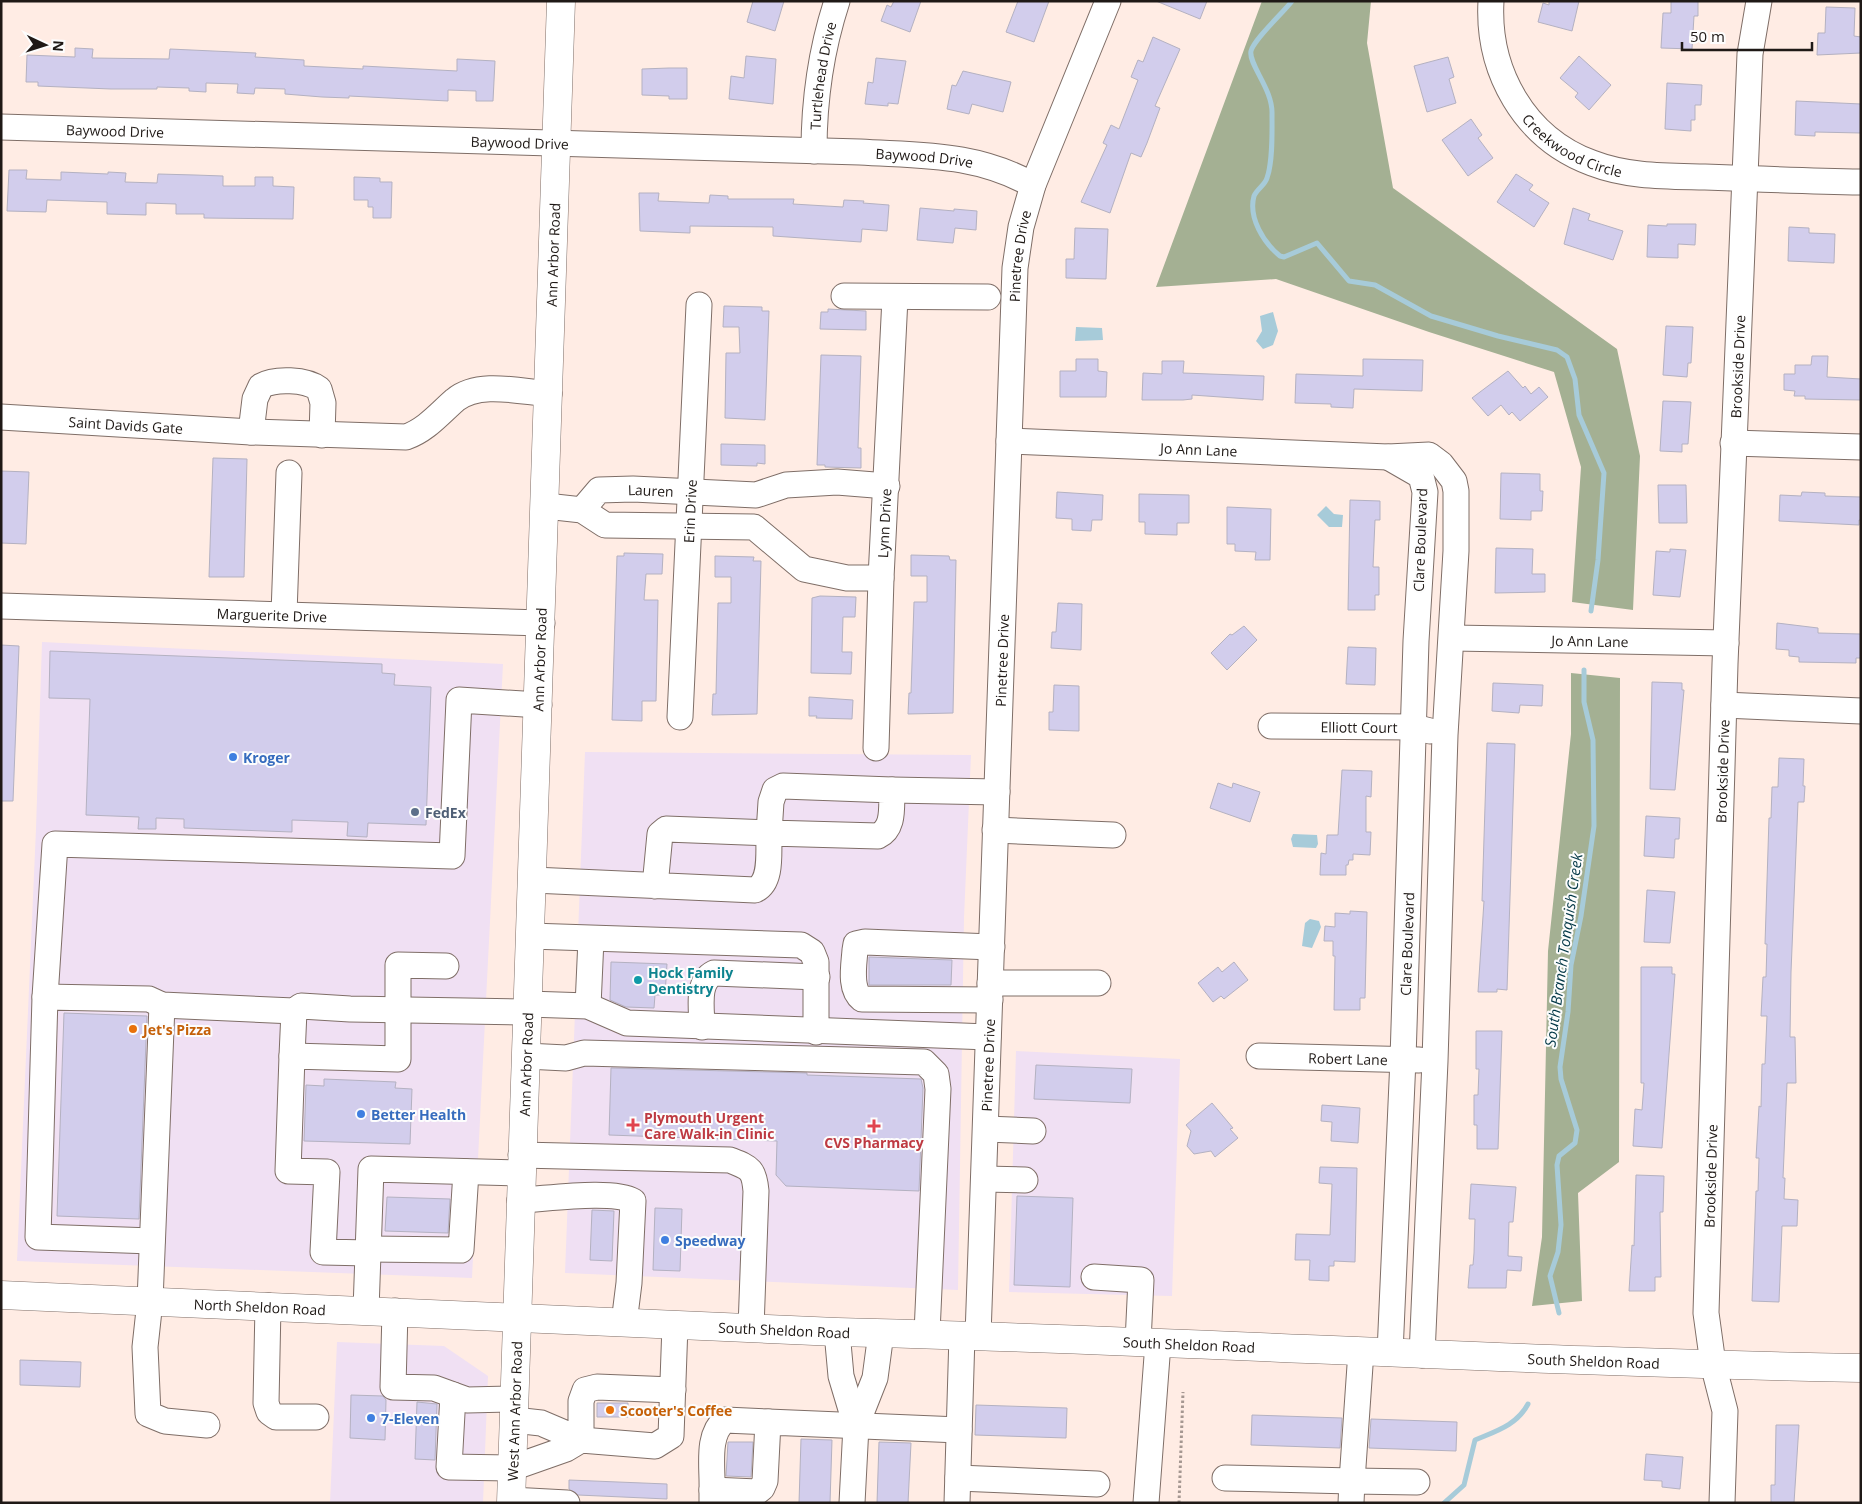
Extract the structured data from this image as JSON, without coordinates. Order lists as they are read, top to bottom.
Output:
{
  "streets": {
    "main road": [
      "Ann Arbor Road",
      "North Sheldon Road",
      "South Sheldon Road",
      "West Ann Arbor Road"
    ],
    "street": [
      "Turtlehead Drive",
      "Baywood Drive",
      "Creekwood Circle",
      "Pinetree Drive",
      "Brookside Drive",
      "Saint Davids Gate",
      "Jo Ann Lane",
      "Lauren",
      "Erin Drive",
      "Lynn Drive",
      "Clare Boulevard",
      "Marguerite Drive",
      "Elliott Court",
      "Robert Lane"
    ]
  },
  "crossings": [
    ["Turtlehead Drive", "Baywood Drive"],
    ["Baywood Drive", "Ann Arbor Road"],
    ["Baywood Drive", "Pinetree Drive"],
    ["Creekwood Circle", "Brookside Drive"],
    ["Ann Arbor Road", "Saint Davids Gate"],
    ["Ann Arbor Road", "Marguerite Drive"],
    ["Ann Arbor Road", "North Sheldon Road"],
    ["Ann Arbor Road", "South Sheldon Road"],
    ["Ann Arbor Road", "West Ann Arbor Road"],
    ["Pinetree Drive", "Jo Ann Lane"],
    ["Pinetree Drive", "South Sheldon Road"],
    ["Brookside Drive", "Jo Ann Lane"],
    ["Brookside Drive", "South Sheldon Road"],
    ["Jo Ann Lane", "Clare Boulevard"],
    ["Lauren", "Erin Drive"],
    ["Lauren", "Lynn Drive"],
    ["Clare Boulevard", "Elliott Court"],
    ["Clare Boulevard", "Robert Lane"],
    ["Clare Boulevard", "South Sheldon Road"],
    ["North Sheldon Road", "South Sheldon Road"],
    ["North Sheldon Road", "West Ann Arbor Road"],
    ["South Sheldon Road", "West Ann Arbor Road"]
  ],
  "water": ["South Branch Tonquish Creek"],
  "places": {
    "other": [
      "Kroger",
      "FedEx",
      "Hock Family Dentistry",
      "Jet's Pizza",
      "Better Health",
      "Speedway",
      "Scooter's Coffee",
      "7-Eleven"
    ],
    "health": ["Plymouth Urgent Care Walk-in Clinic", "CVS Pharmacy"]
  },
  "scale_bar": "50 m",
  "north": "right"
}
